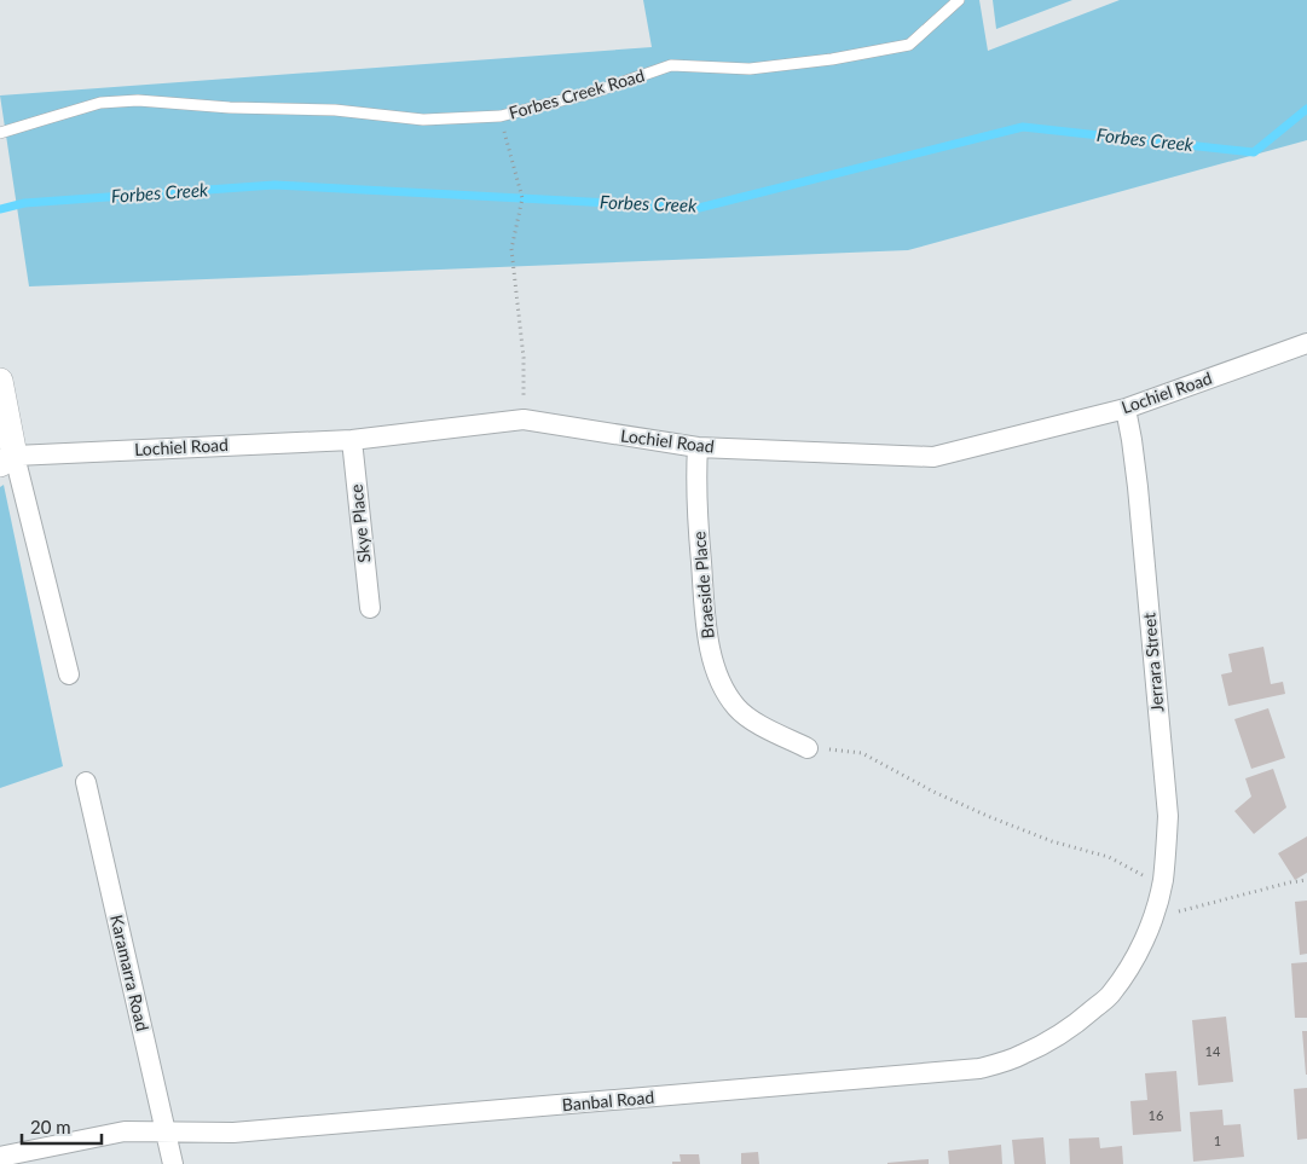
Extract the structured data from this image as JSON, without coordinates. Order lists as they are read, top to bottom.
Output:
{
  "streets": {
    "street": [
      "Lochiel Road",
      "Skye Place",
      "Braeside Place",
      "Jerrara Street",
      "Karamarra Road",
      "Banbal Road"
    ],
    "lane": ["Forbes Creek Road"]
  },
  "crossings": [
    ["Lochiel Road", "Skye Place"],
    ["Lochiel Road", "Braeside Place"],
    ["Lochiel Road", "Jerrara Street"],
    ["Jerrara Street", "Banbal Road"],
    ["Karamarra Road", "Banbal Road"]
  ],
  "water": ["Forbes Creek"],
  "house_numbers": ["14", "16", "1"],
  "scale_bar": "20 m"
}
